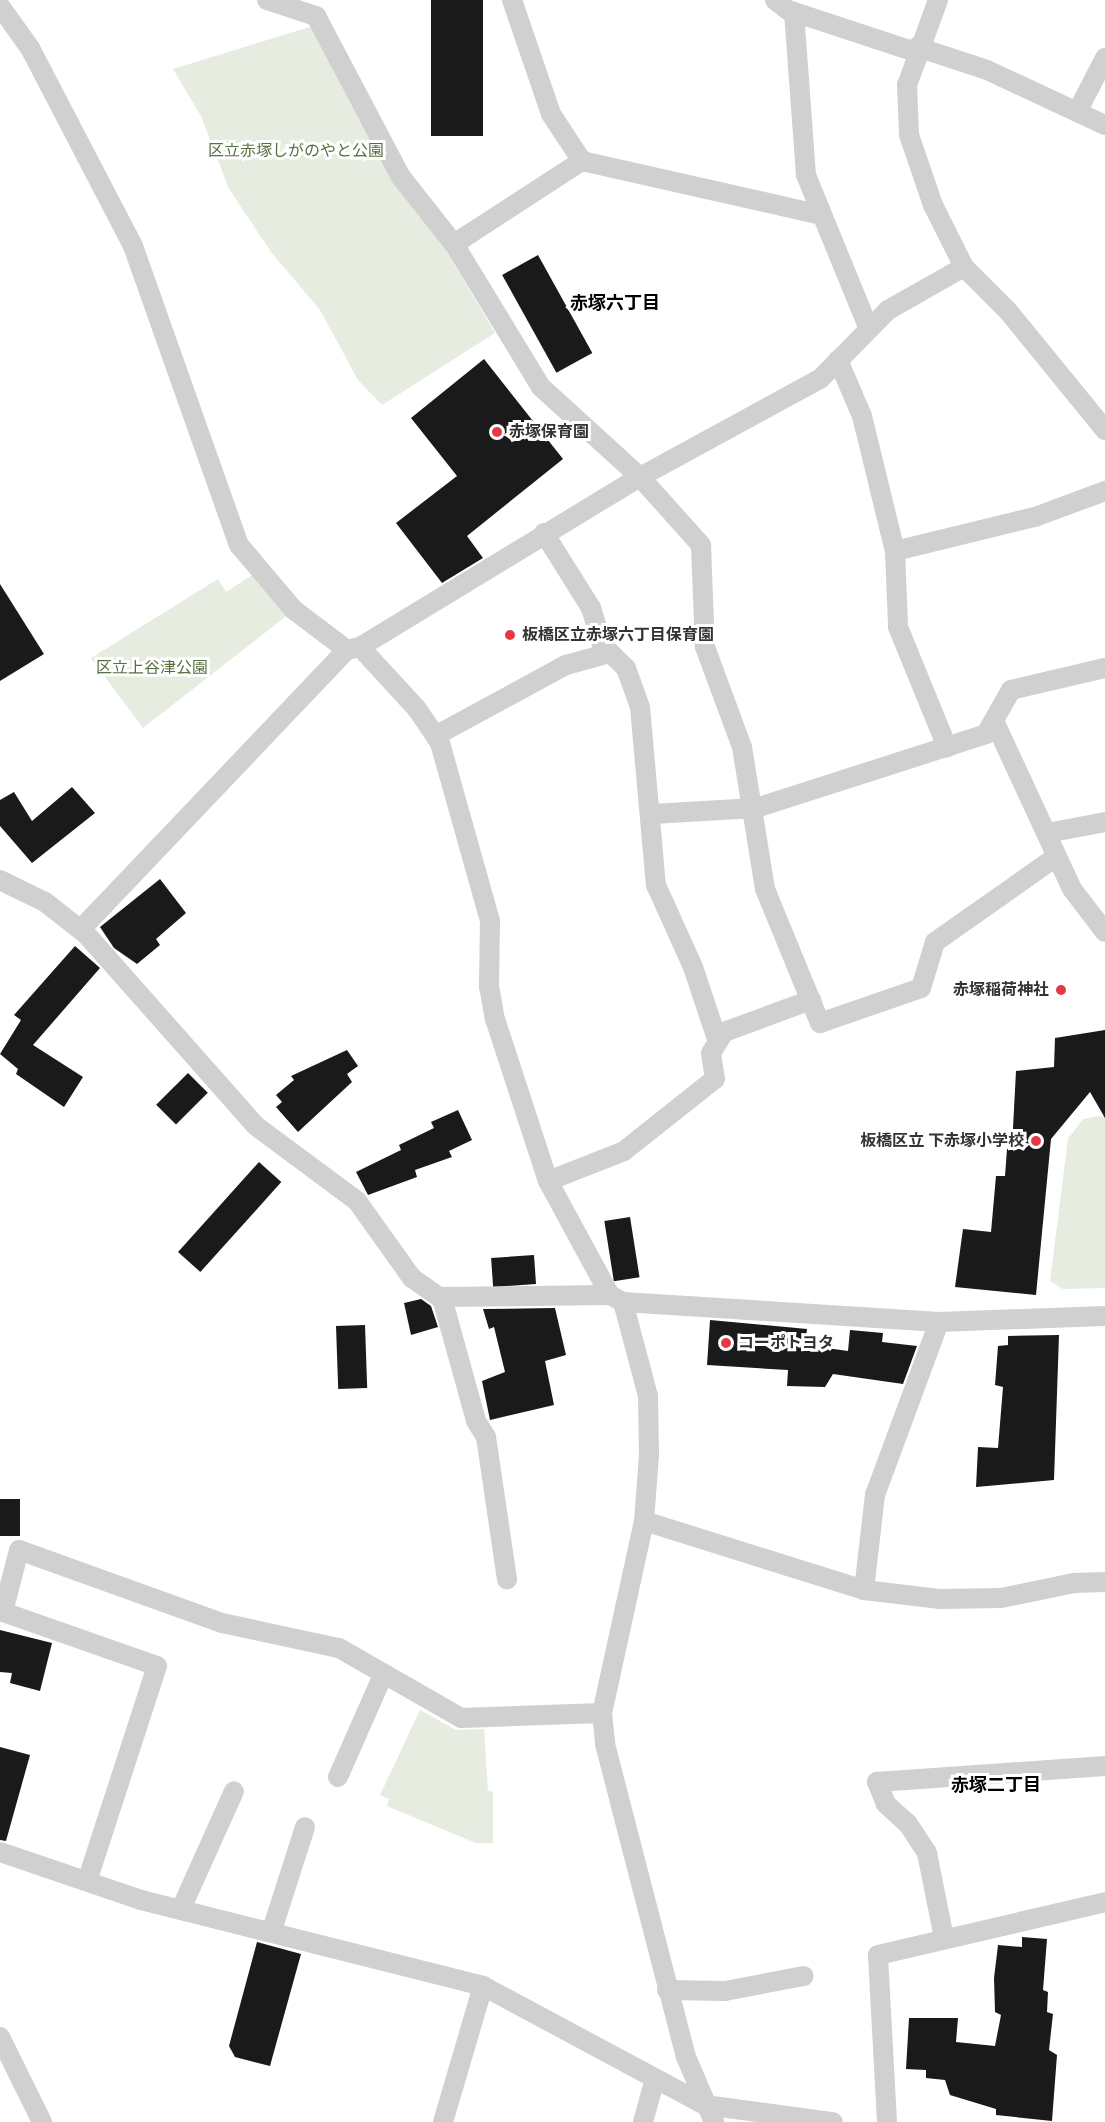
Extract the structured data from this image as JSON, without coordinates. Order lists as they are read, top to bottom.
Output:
{
  "districts": ["赤塚六丁目", "赤塚二丁目"],
  "parks": ["区立赤塚しがのやと公園", "区立上谷津公園"],
  "places": [
    "赤塚保育園",
    "板橋区立赤塚六丁目保育園",
    "赤塚稲荷神社",
    "板橋区立 下赤塚小学校",
    "コーポトヨタ"
  ]
}
